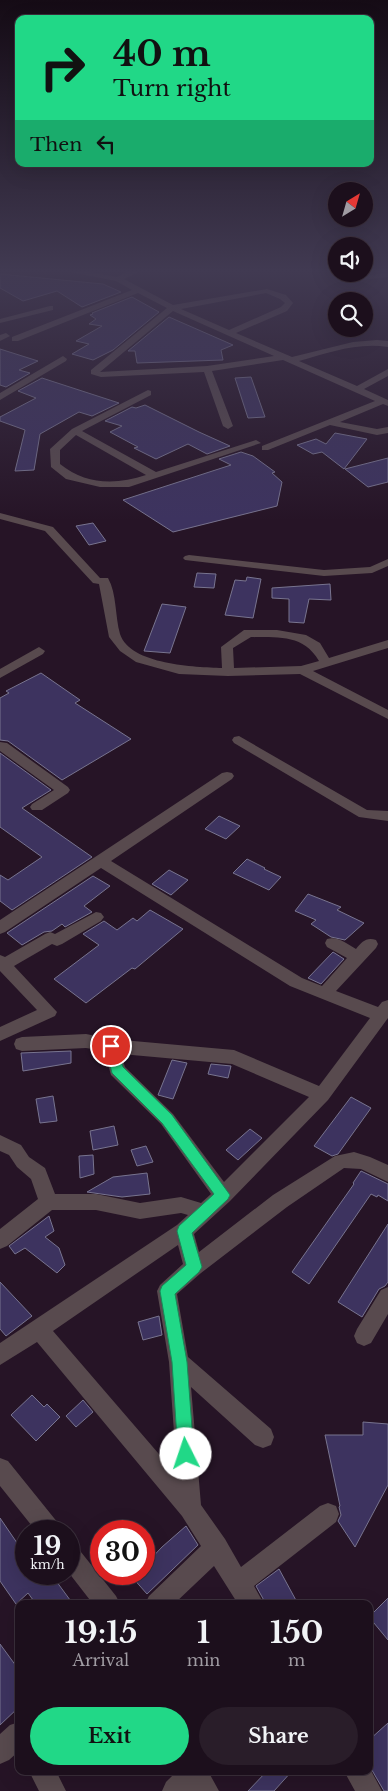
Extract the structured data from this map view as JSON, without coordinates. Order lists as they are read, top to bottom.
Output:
{
  "north": "top right",
  "page": {
    "turn": ["40 m", "Turn right"],
    "then": "Then",
    "speed": "19 km/h",
    "limit": "30",
    "eta": [
      "19:15",
      "Arrival",
      "1",
      "min",
      "150",
      "m"
    ],
    "buttons": ["Exit", "Share"]
  }
}
